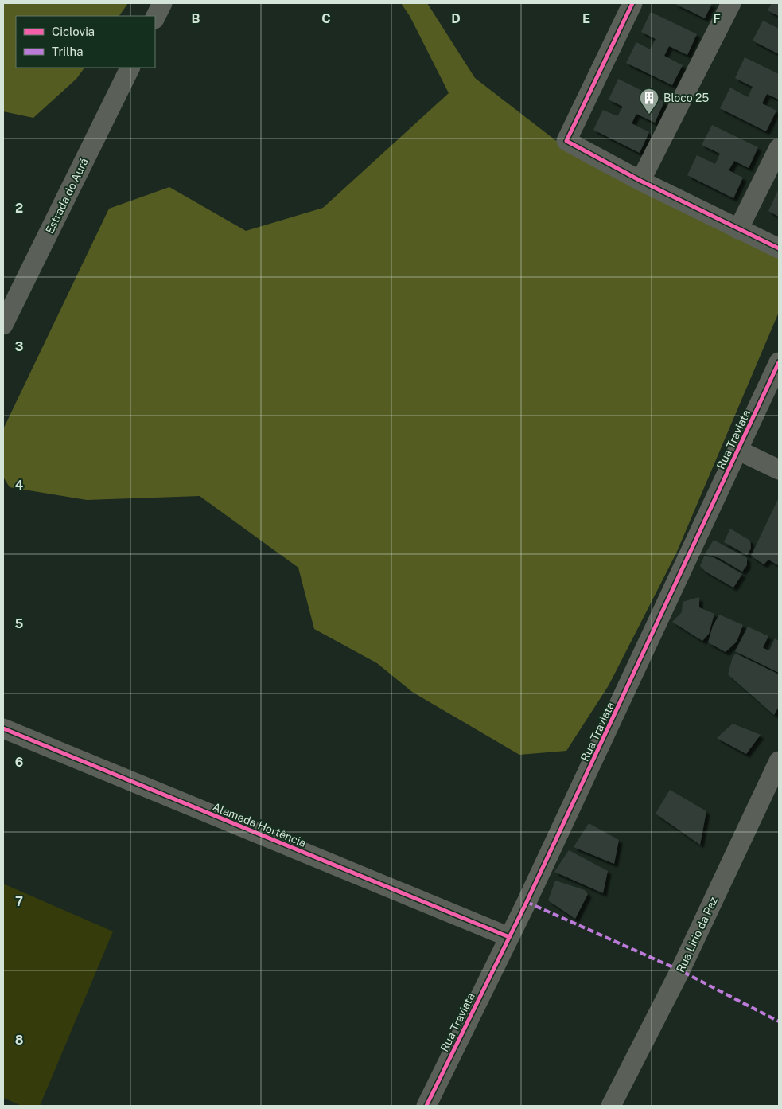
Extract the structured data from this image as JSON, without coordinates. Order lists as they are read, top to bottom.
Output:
{
  "streets": {
    "street": [
      "Estrada do Aurá",
      "Rua Traviata",
      "Alameda Hortência",
      "Rua Lirio da Paz"
    ]
  },
  "crossings": [
    ["Rua Traviata", "Alameda Hortência"]
  ],
  "places": {
    "building": ["Bloco 25"]
  },
  "legend": ["Ciclovia", "Trilha"],
  "grid": {
    "columns": [
      "B",
      "C",
      "D",
      "E",
      "F"
    ],
    "rows": [
      "2",
      "3",
      "4",
      "5",
      "6",
      "7",
      "8"
    ]
  }
}
